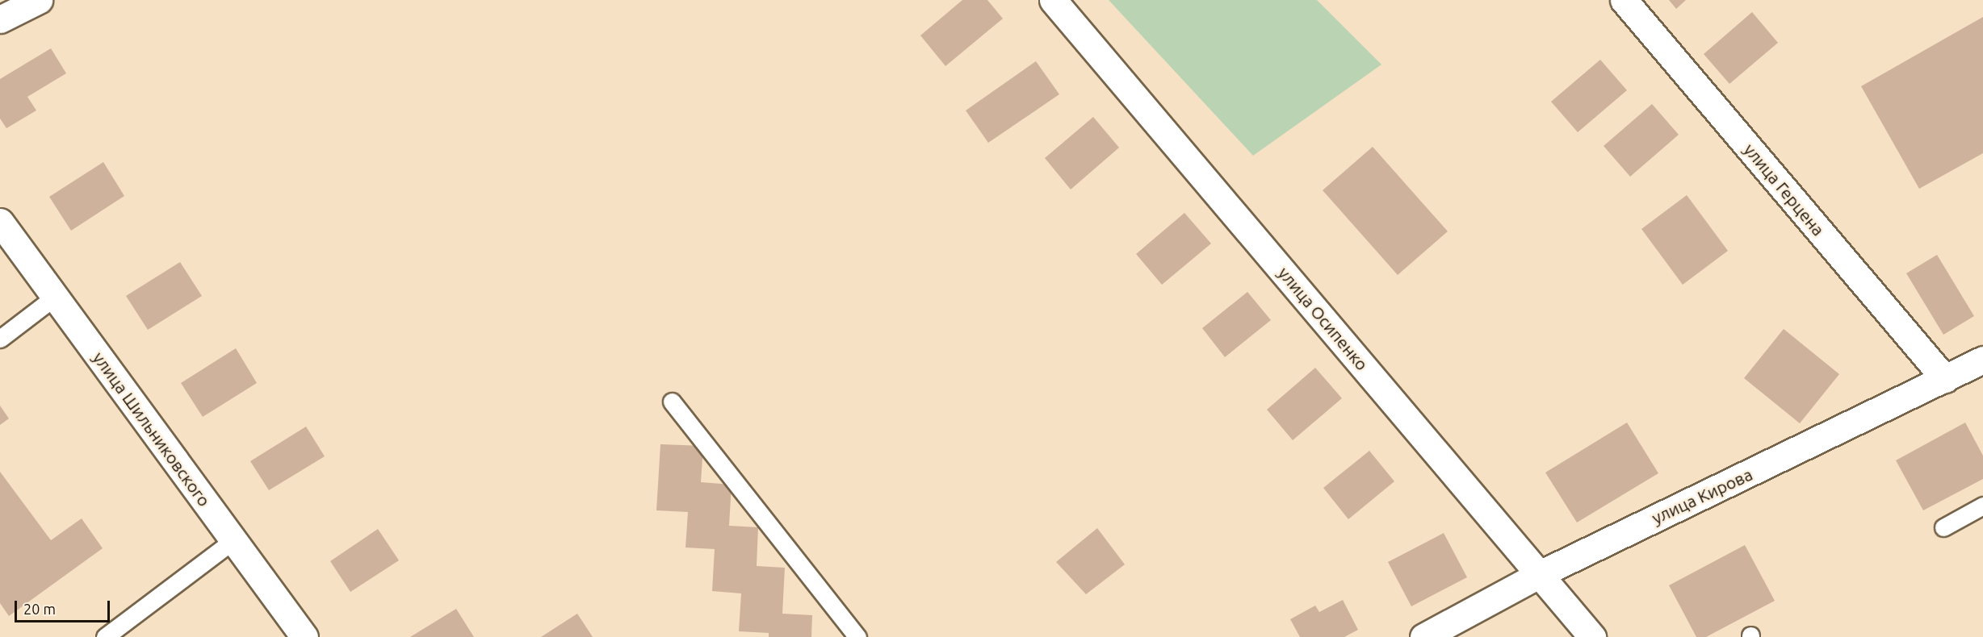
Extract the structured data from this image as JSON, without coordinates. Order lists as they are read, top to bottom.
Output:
{
  "streets": {
    "street": [
      "улица Герцена",
      "улица Осипенко",
      "улица Шильниковского",
      "улица Кирова"
    ]
  },
  "crossings": [
    ["улица Герцена", "улица Кирова"],
    ["улица Осипенко", "улица Кирова"]
  ],
  "scale_bar": "20 m"
}
